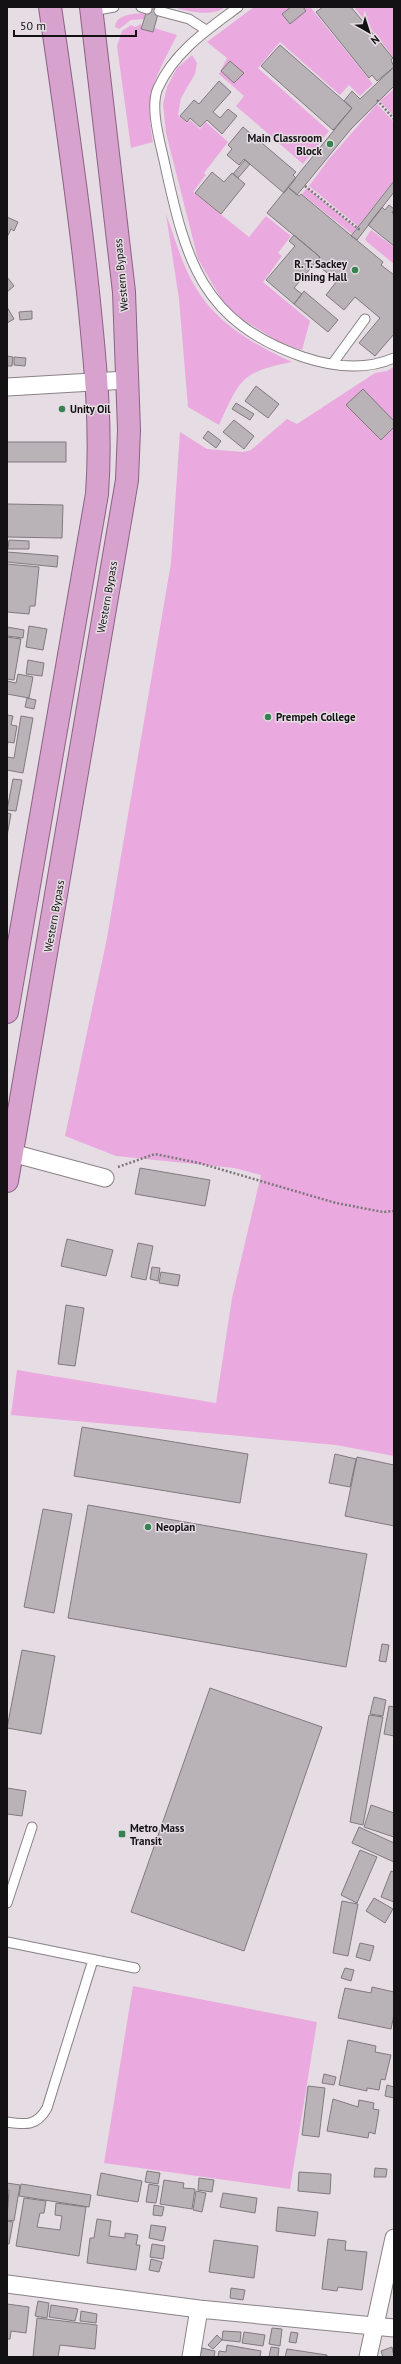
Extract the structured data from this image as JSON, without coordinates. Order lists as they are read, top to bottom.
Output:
{
  "streets": {
    "highway": ["Western Bypass"]
  },
  "places": {
    "other": [
      "Main Classroom Block",
      "R. T. Sackey Dining Hall",
      "Unity Oil",
      "Prempeh College",
      "Neoplan"
    ],
    "transit": ["Metro Mass Transit"]
  },
  "scale_bar": "50 m",
  "north": "bottom right"
}
